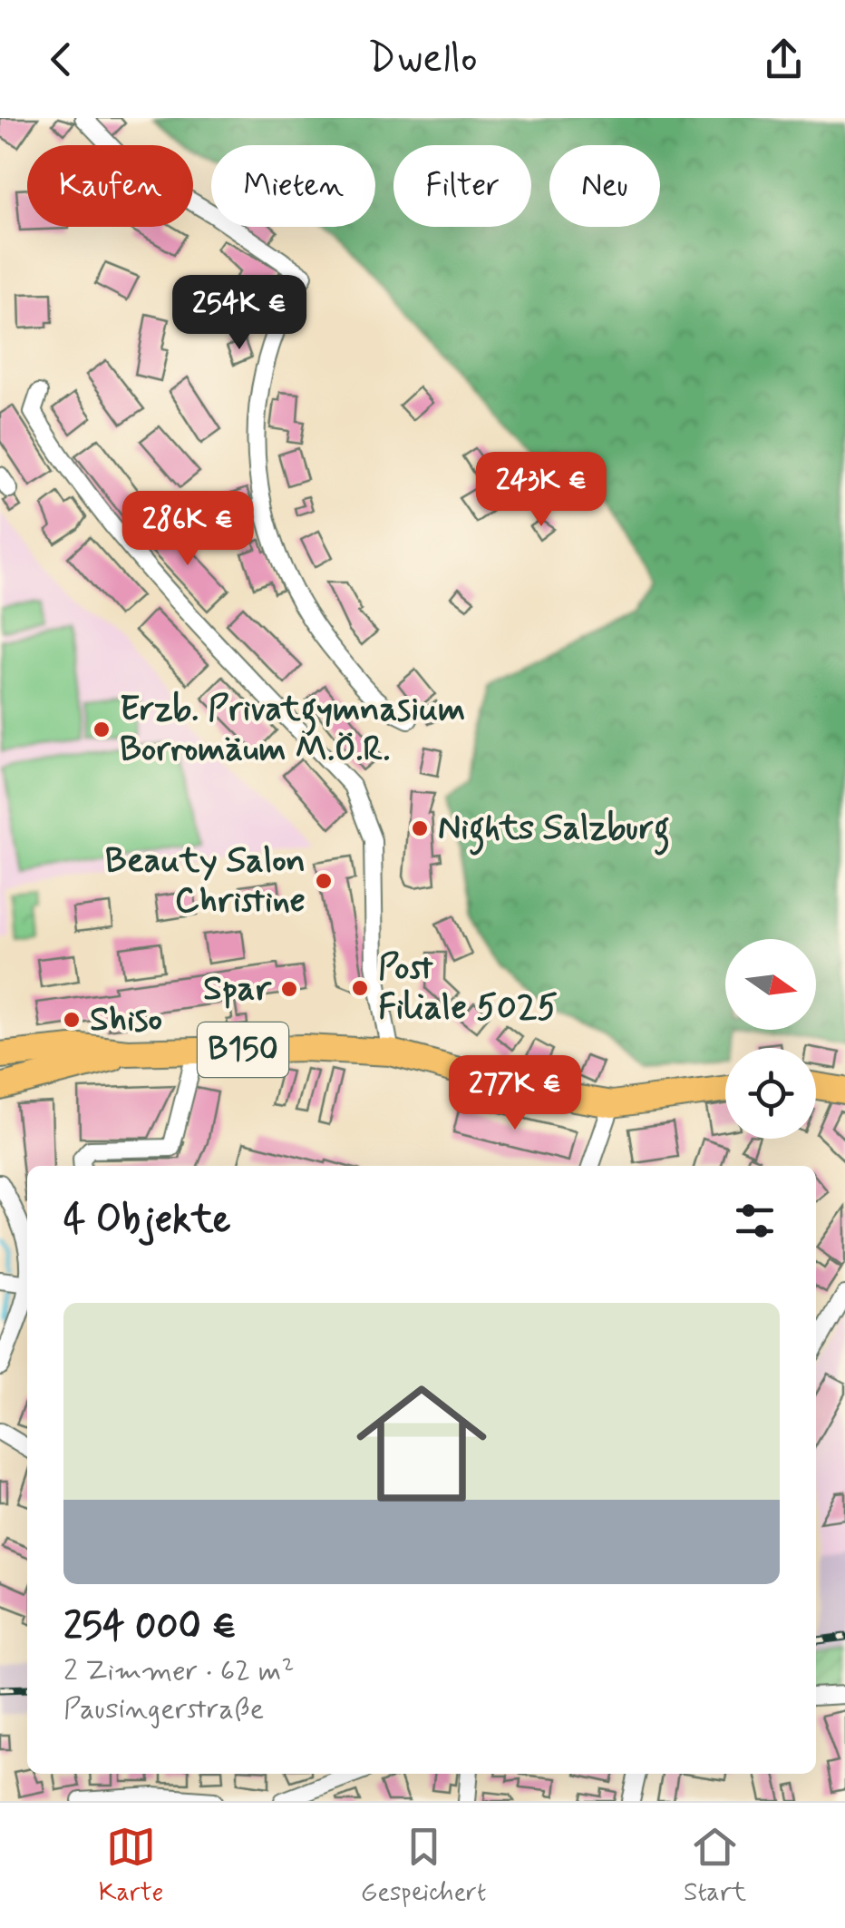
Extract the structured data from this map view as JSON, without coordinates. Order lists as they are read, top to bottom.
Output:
{
  "streets": {
    "main road": ["B150"]
  },
  "places": [
    "Erzb. Privatgymnasium Borromäum M.Ö.R.",
    "Nights Salzburg",
    "Beauty Salon Christine",
    "Post Filiale 5025",
    "Spar",
    "Shiso"
  ],
  "north": "right",
  "page": {
    "header": "Dwello",
    "chip": [
      "Kaufen",
      "Mieten",
      "Filter",
      "Neu"
    ],
    "price": [
      "254K €",
      "243K €",
      "286K €",
      "277K €"
    ],
    "heading": "4 Objekte",
    "list": [
      {
        "name": "254 000 €",
        "note": "2 Zimmer · 62 m² · Pausingerstraße"
      }
    ],
    "tabs": ["Karte", "Gespeichert", "Start"]
  }
}
